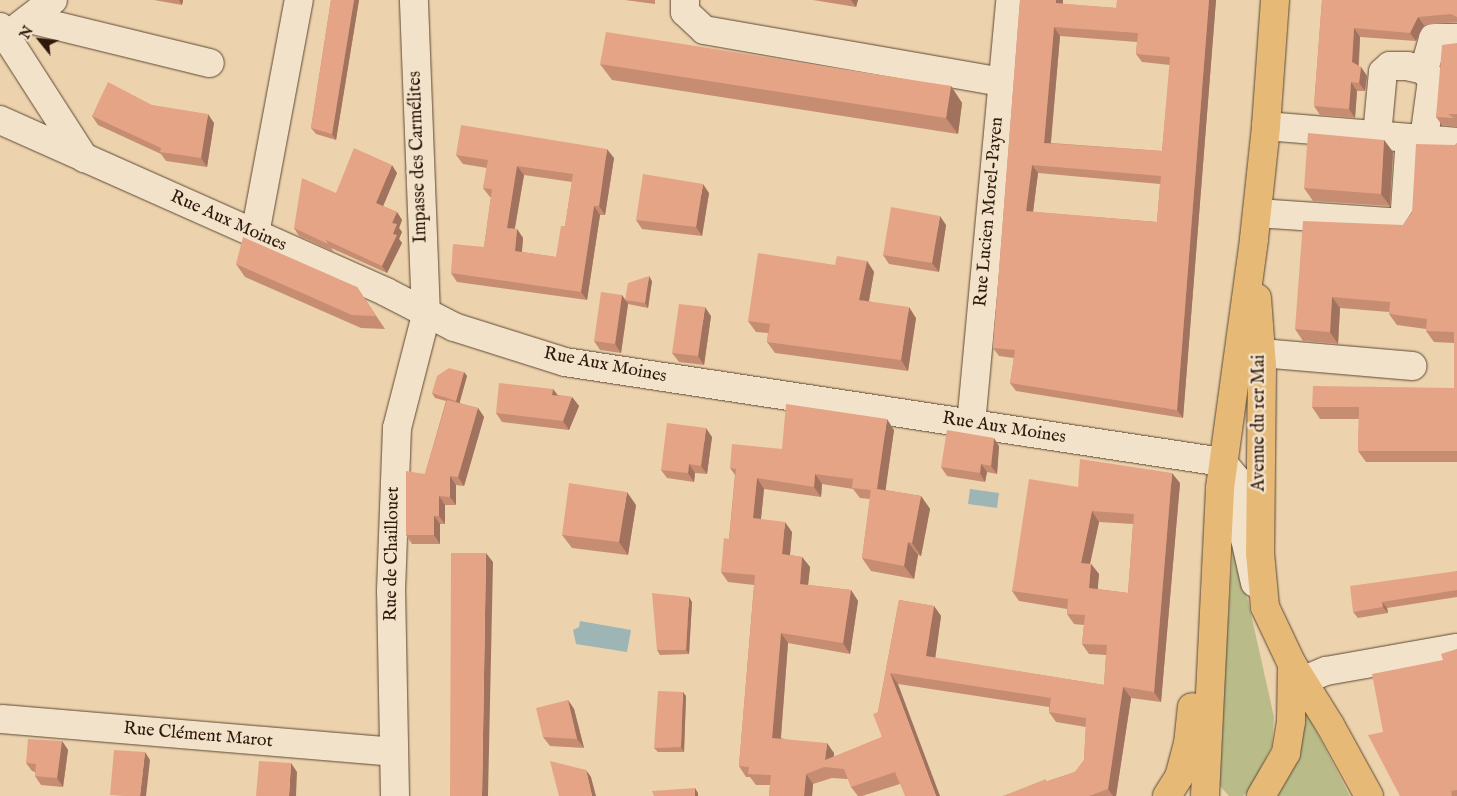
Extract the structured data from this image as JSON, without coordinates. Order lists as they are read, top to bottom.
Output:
{
  "streets": {
    "main road": ["Avenue du 1er Mai"],
    "street": [
      "Impasse des Carmélites",
      "Rue Lucien Morel-Payen",
      "Rue Aux Moines",
      "Rue de Chaillouet",
      "Rue Clément Marot"
    ]
  },
  "crossings": [
    ["Impasse des Carmélites", "Rue Aux Moines"],
    ["Impasse des Carmélites", "Rue de Chaillouet"],
    ["Rue Lucien Morel-Payen", "Rue Aux Moines"],
    ["Rue Aux Moines", "Avenue du 1er Mai"],
    ["Rue Aux Moines", "Rue de Chaillouet"],
    ["Rue de Chaillouet", "Rue Clément Marot"]
  ],
  "north": "top left"
}
